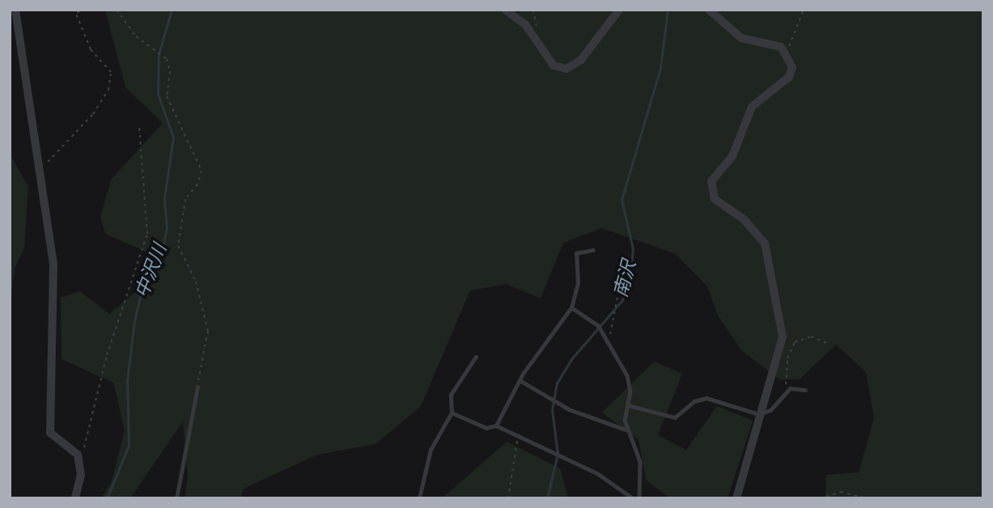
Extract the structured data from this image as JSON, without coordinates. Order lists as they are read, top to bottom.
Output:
{
  "water": ["中沢川", "南沢"]
}
